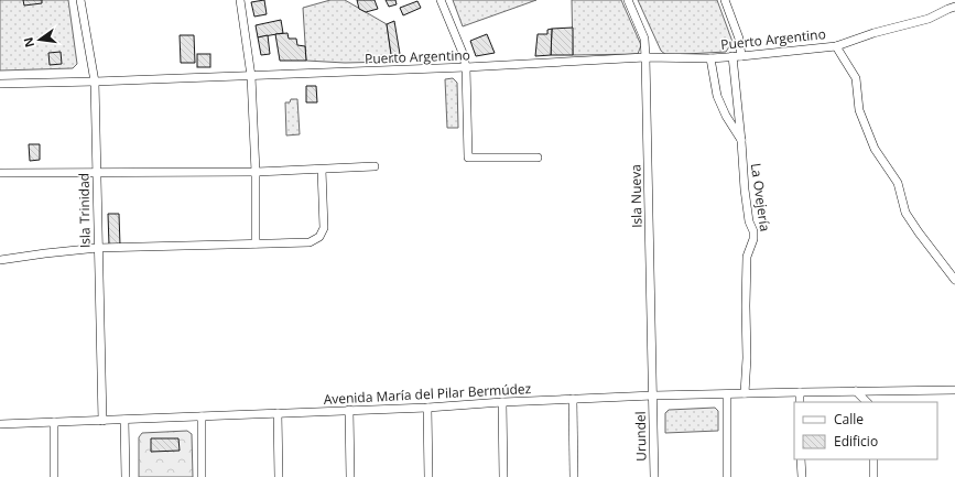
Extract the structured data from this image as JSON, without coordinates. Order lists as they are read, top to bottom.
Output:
{
  "streets": {
    "street": [
      "Puerto Argentino",
      "Isla Nueva",
      "La Ovejería",
      "Isla Trinidad",
      "Avenida María del Pilar Bermúdez",
      "Urundel"
    ]
  },
  "crossings": [
    ["Puerto Argentino", "Isla Nueva"],
    ["Puerto Argentino", "La Ovejería"],
    ["Puerto Argentino", "Isla Trinidad"],
    ["Isla Nueva", "Avenida María del Pilar Bermúdez"],
    ["Isla Nueva", "Urundel"],
    ["La Ovejería", "Avenida María del Pilar Bermúdez"],
    ["Isla Trinidad", "Avenida María del Pilar Bermúdez"],
    ["Avenida María del Pilar Bermúdez", "Urundel"]
  ],
  "legend": ["Calle", "Edificio"],
  "north": "left"
}
